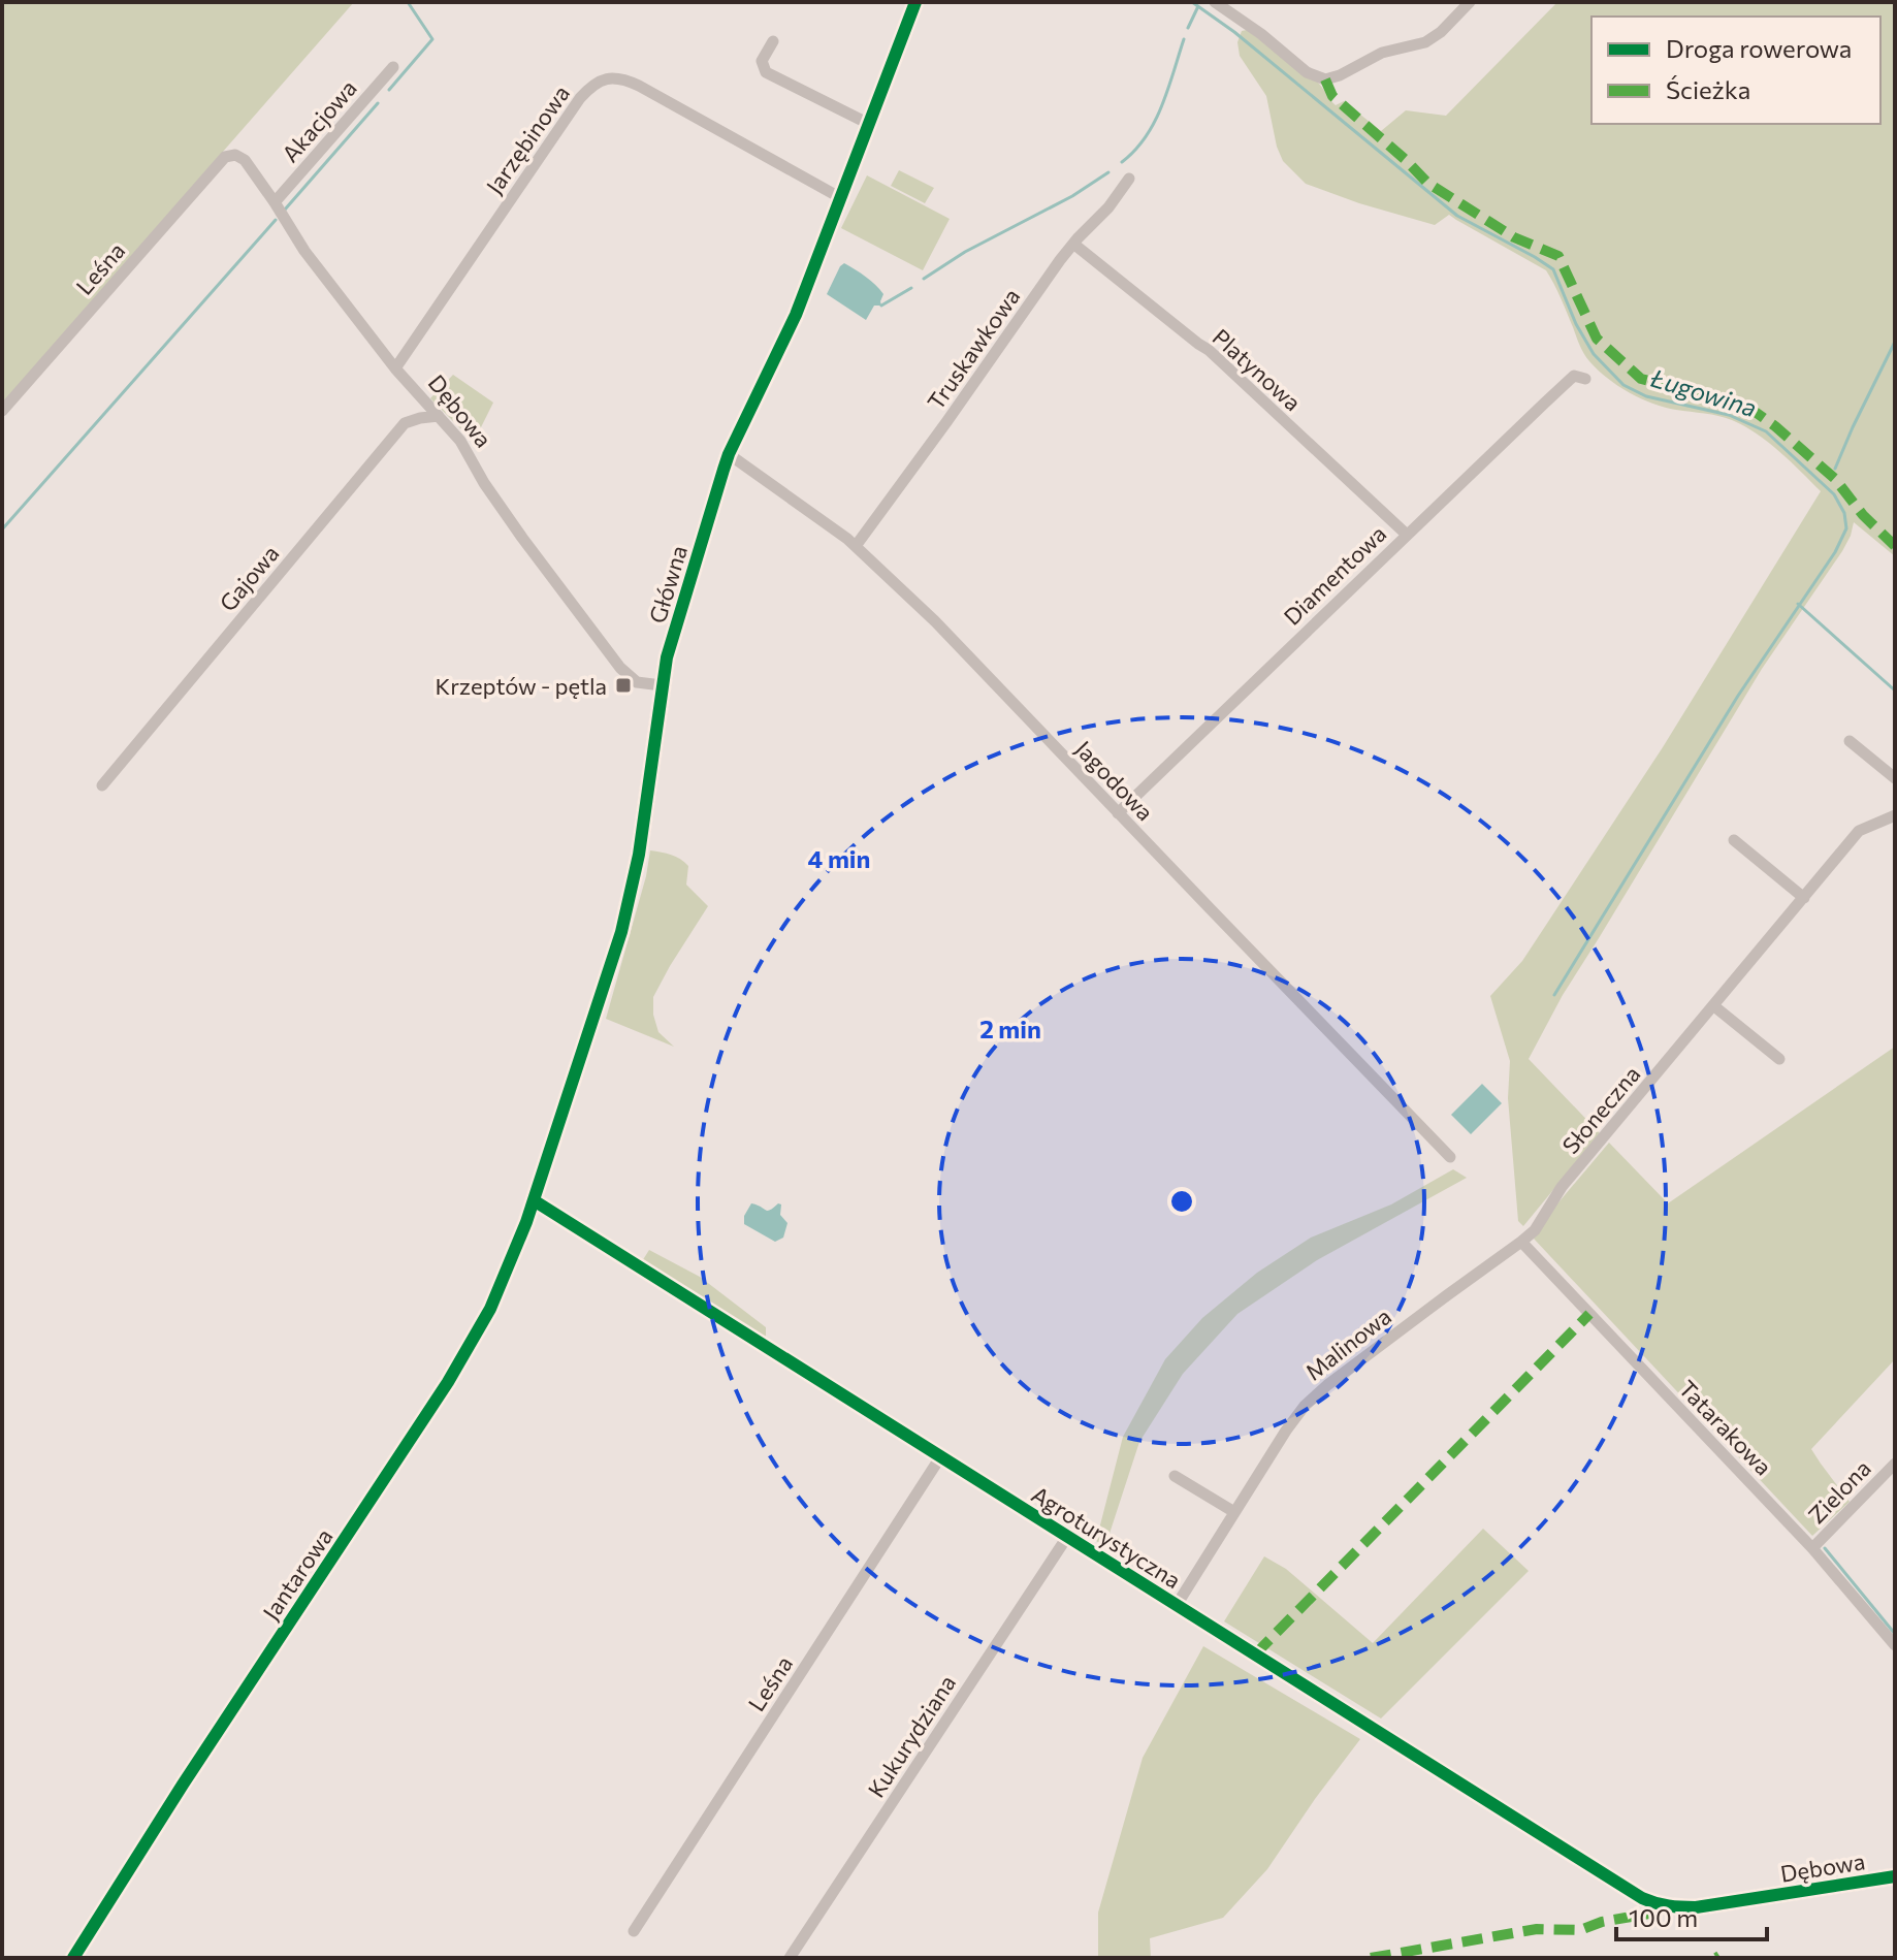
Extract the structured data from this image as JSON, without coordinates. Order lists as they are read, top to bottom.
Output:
{
  "streets": {
    "street": [
      "Akacjowa",
      "Jarzębinowa",
      "Leśna",
      "Truskawkowa",
      "Platynowa",
      "Dębowa",
      "Diamentowa",
      "Gajowa",
      "Główna",
      "Jagodowa",
      "Słoneczna",
      "Malinowa",
      "Tatarakowa",
      "Zielona",
      "Agroturystyczna",
      "Jantarowa",
      "Kukurydziana"
    ]
  },
  "crossings": [
    ["Akacjowa", "Dębowa"],
    ["Jarzębinowa", "Dębowa"],
    ["Jarzębinowa", "Główna"],
    ["Leśna", "Dębowa"],
    ["Leśna", "Agroturystyczna"],
    ["Truskawkowa", "Platynowa"],
    ["Truskawkowa", "Jagodowa"],
    ["Platynowa", "Diamentowa"],
    ["Dębowa", "Gajowa"],
    ["Dębowa", "Główna"],
    ["Dębowa", "Agroturystyczna"],
    ["Diamentowa", "Jagodowa"],
    ["Główna", "Jagodowa"],
    ["Główna", "Agroturystyczna"],
    ["Główna", "Jantarowa"],
    ["Słoneczna", "Malinowa"],
    ["Słoneczna", "Tatarakowa"],
    ["Malinowa", "Tatarakowa"],
    ["Malinowa", "Agroturystyczna"],
    ["Tatarakowa", "Zielona"],
    ["Agroturystyczna", "Jantarowa"],
    ["Agroturystyczna", "Kukurydziana"]
  ],
  "water": ["Ługowina"],
  "places": {
    "transit": ["Krzeptów - pętla"]
  },
  "legend": ["Droga rowerowa", "Ścieżka"],
  "scale_bar": "100 m",
  "rings": ["4 min", "2 min"]
}
